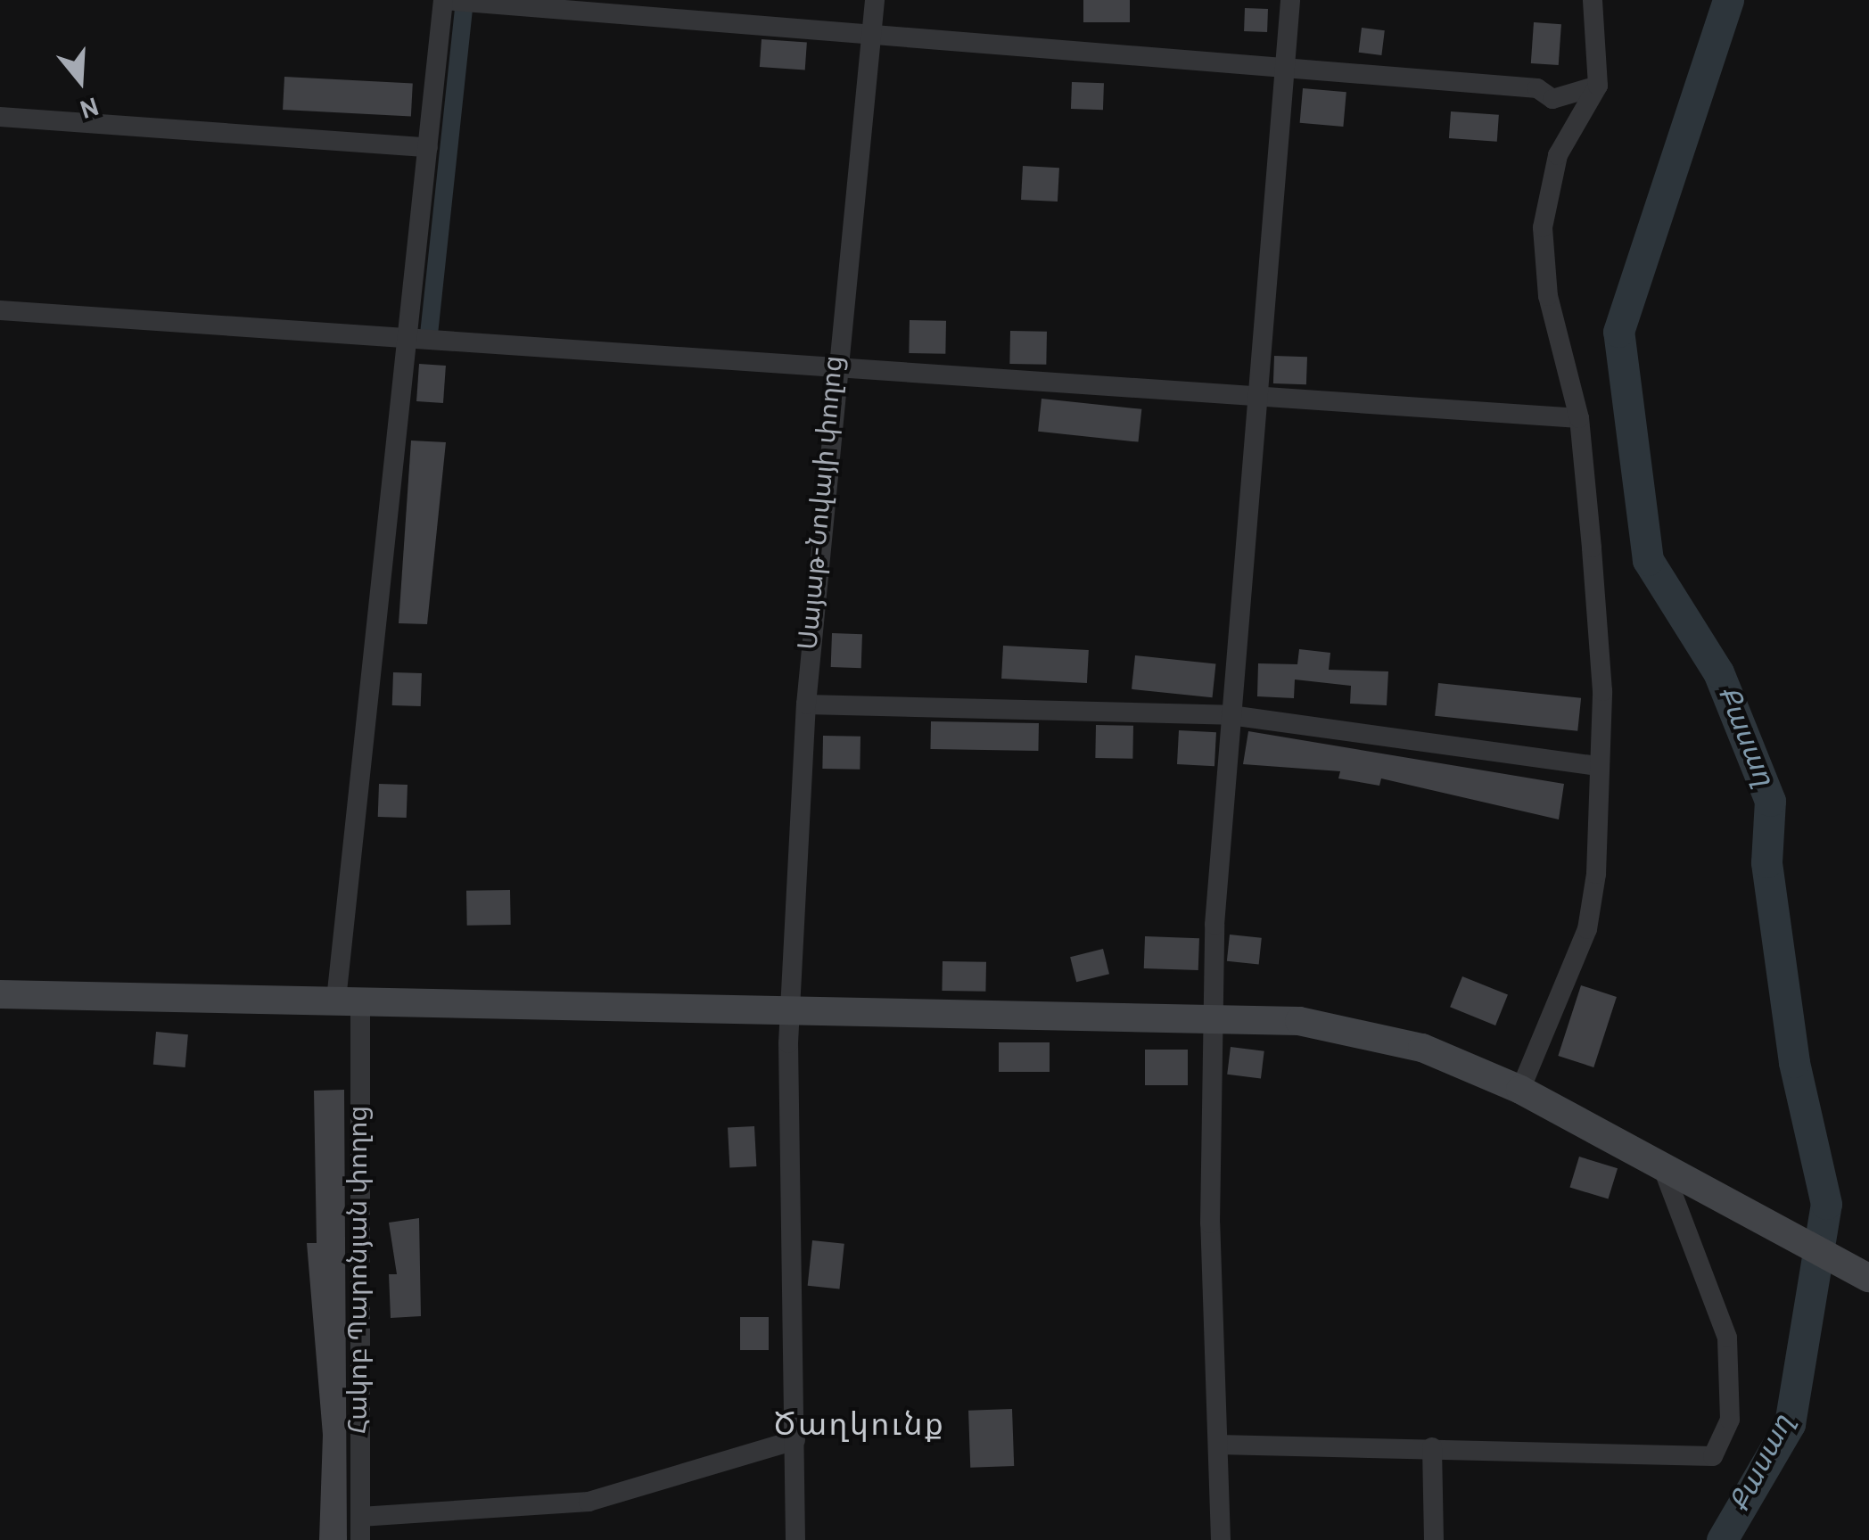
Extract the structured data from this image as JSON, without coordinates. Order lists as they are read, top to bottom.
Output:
{
  "streets": {
    "street": ["Սայաթ-Նովայի փողոց", "Հակոբ Պարոնյան փողոց"]
  },
  "districts": ["Ծաղկունք"],
  "water": ["Քասաղ"],
  "north": "bottom"
}
